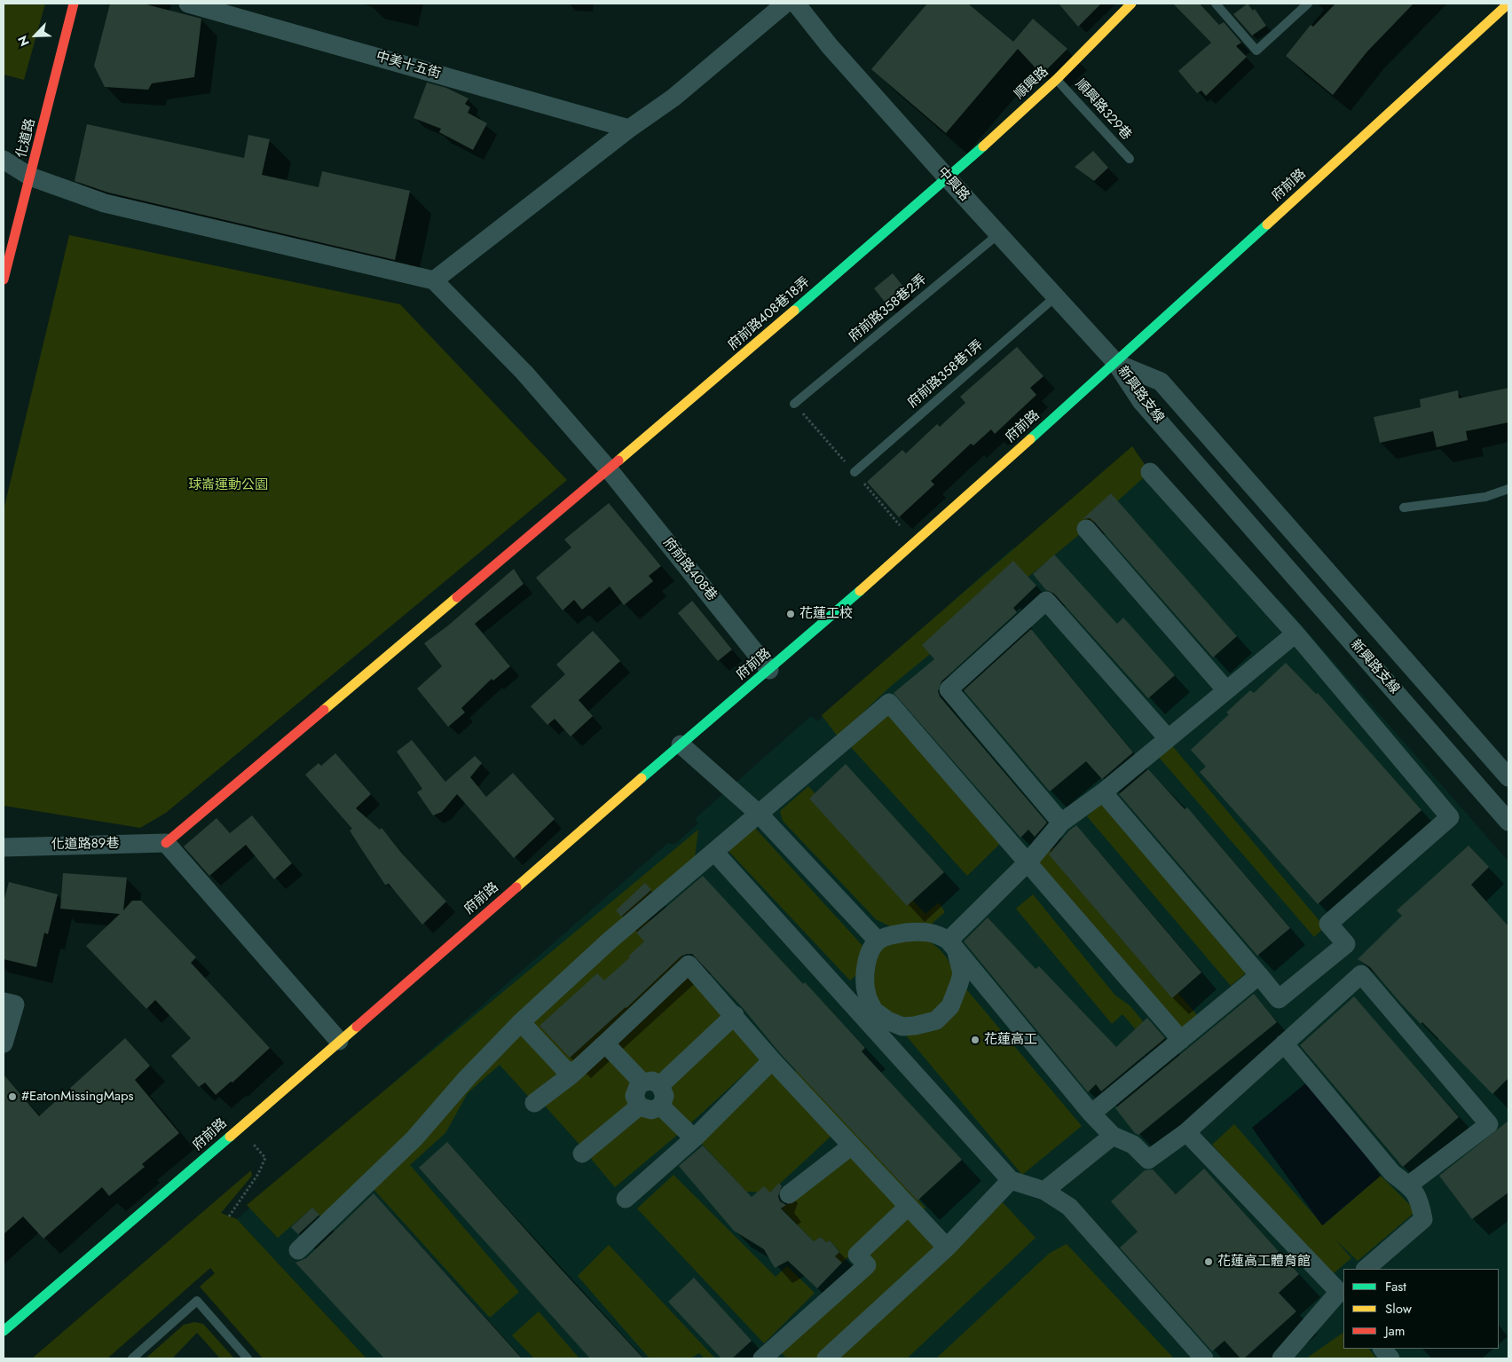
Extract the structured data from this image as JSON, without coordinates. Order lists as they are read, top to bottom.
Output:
{
  "streets": {
    "main road": [
      "順興路",
      "化道路",
      "府前路",
      "府前路408巷18弄"
    ],
    "street": [
      "中美十五街",
      "中興路",
      "新興路支線",
      "府前路408巷",
      "化道路89巷"
    ],
    "lane": ["順興路329巷", "府前路358巷2弄", "府前路358巷1弄"]
  },
  "crossings": [
    ["順興路", "順興路329巷"],
    ["順興路", "中興路"],
    ["順興路", "府前路408巷18弄"],
    ["中興路", "府前路"],
    ["中興路", "府前路358巷2弄"],
    ["中興路", "府前路408巷18弄"],
    ["中興路", "府前路358巷1弄"],
    ["中興路", "新興路支線"],
    ["府前路", "新興路支線"],
    ["府前路", "府前路408巷"],
    ["府前路408巷18弄", "府前路408巷"],
    ["府前路408巷18弄", "化道路89巷"]
  ],
  "parks": ["球崙運動公園"],
  "places": [
    "花蓮工校",
    "花蓮高工",
    "#EatonMissingMaps",
    "花蓮高工體育館"
  ],
  "legend": ["Fast", "Slow", "Jam"],
  "north": "bottom left"
}
